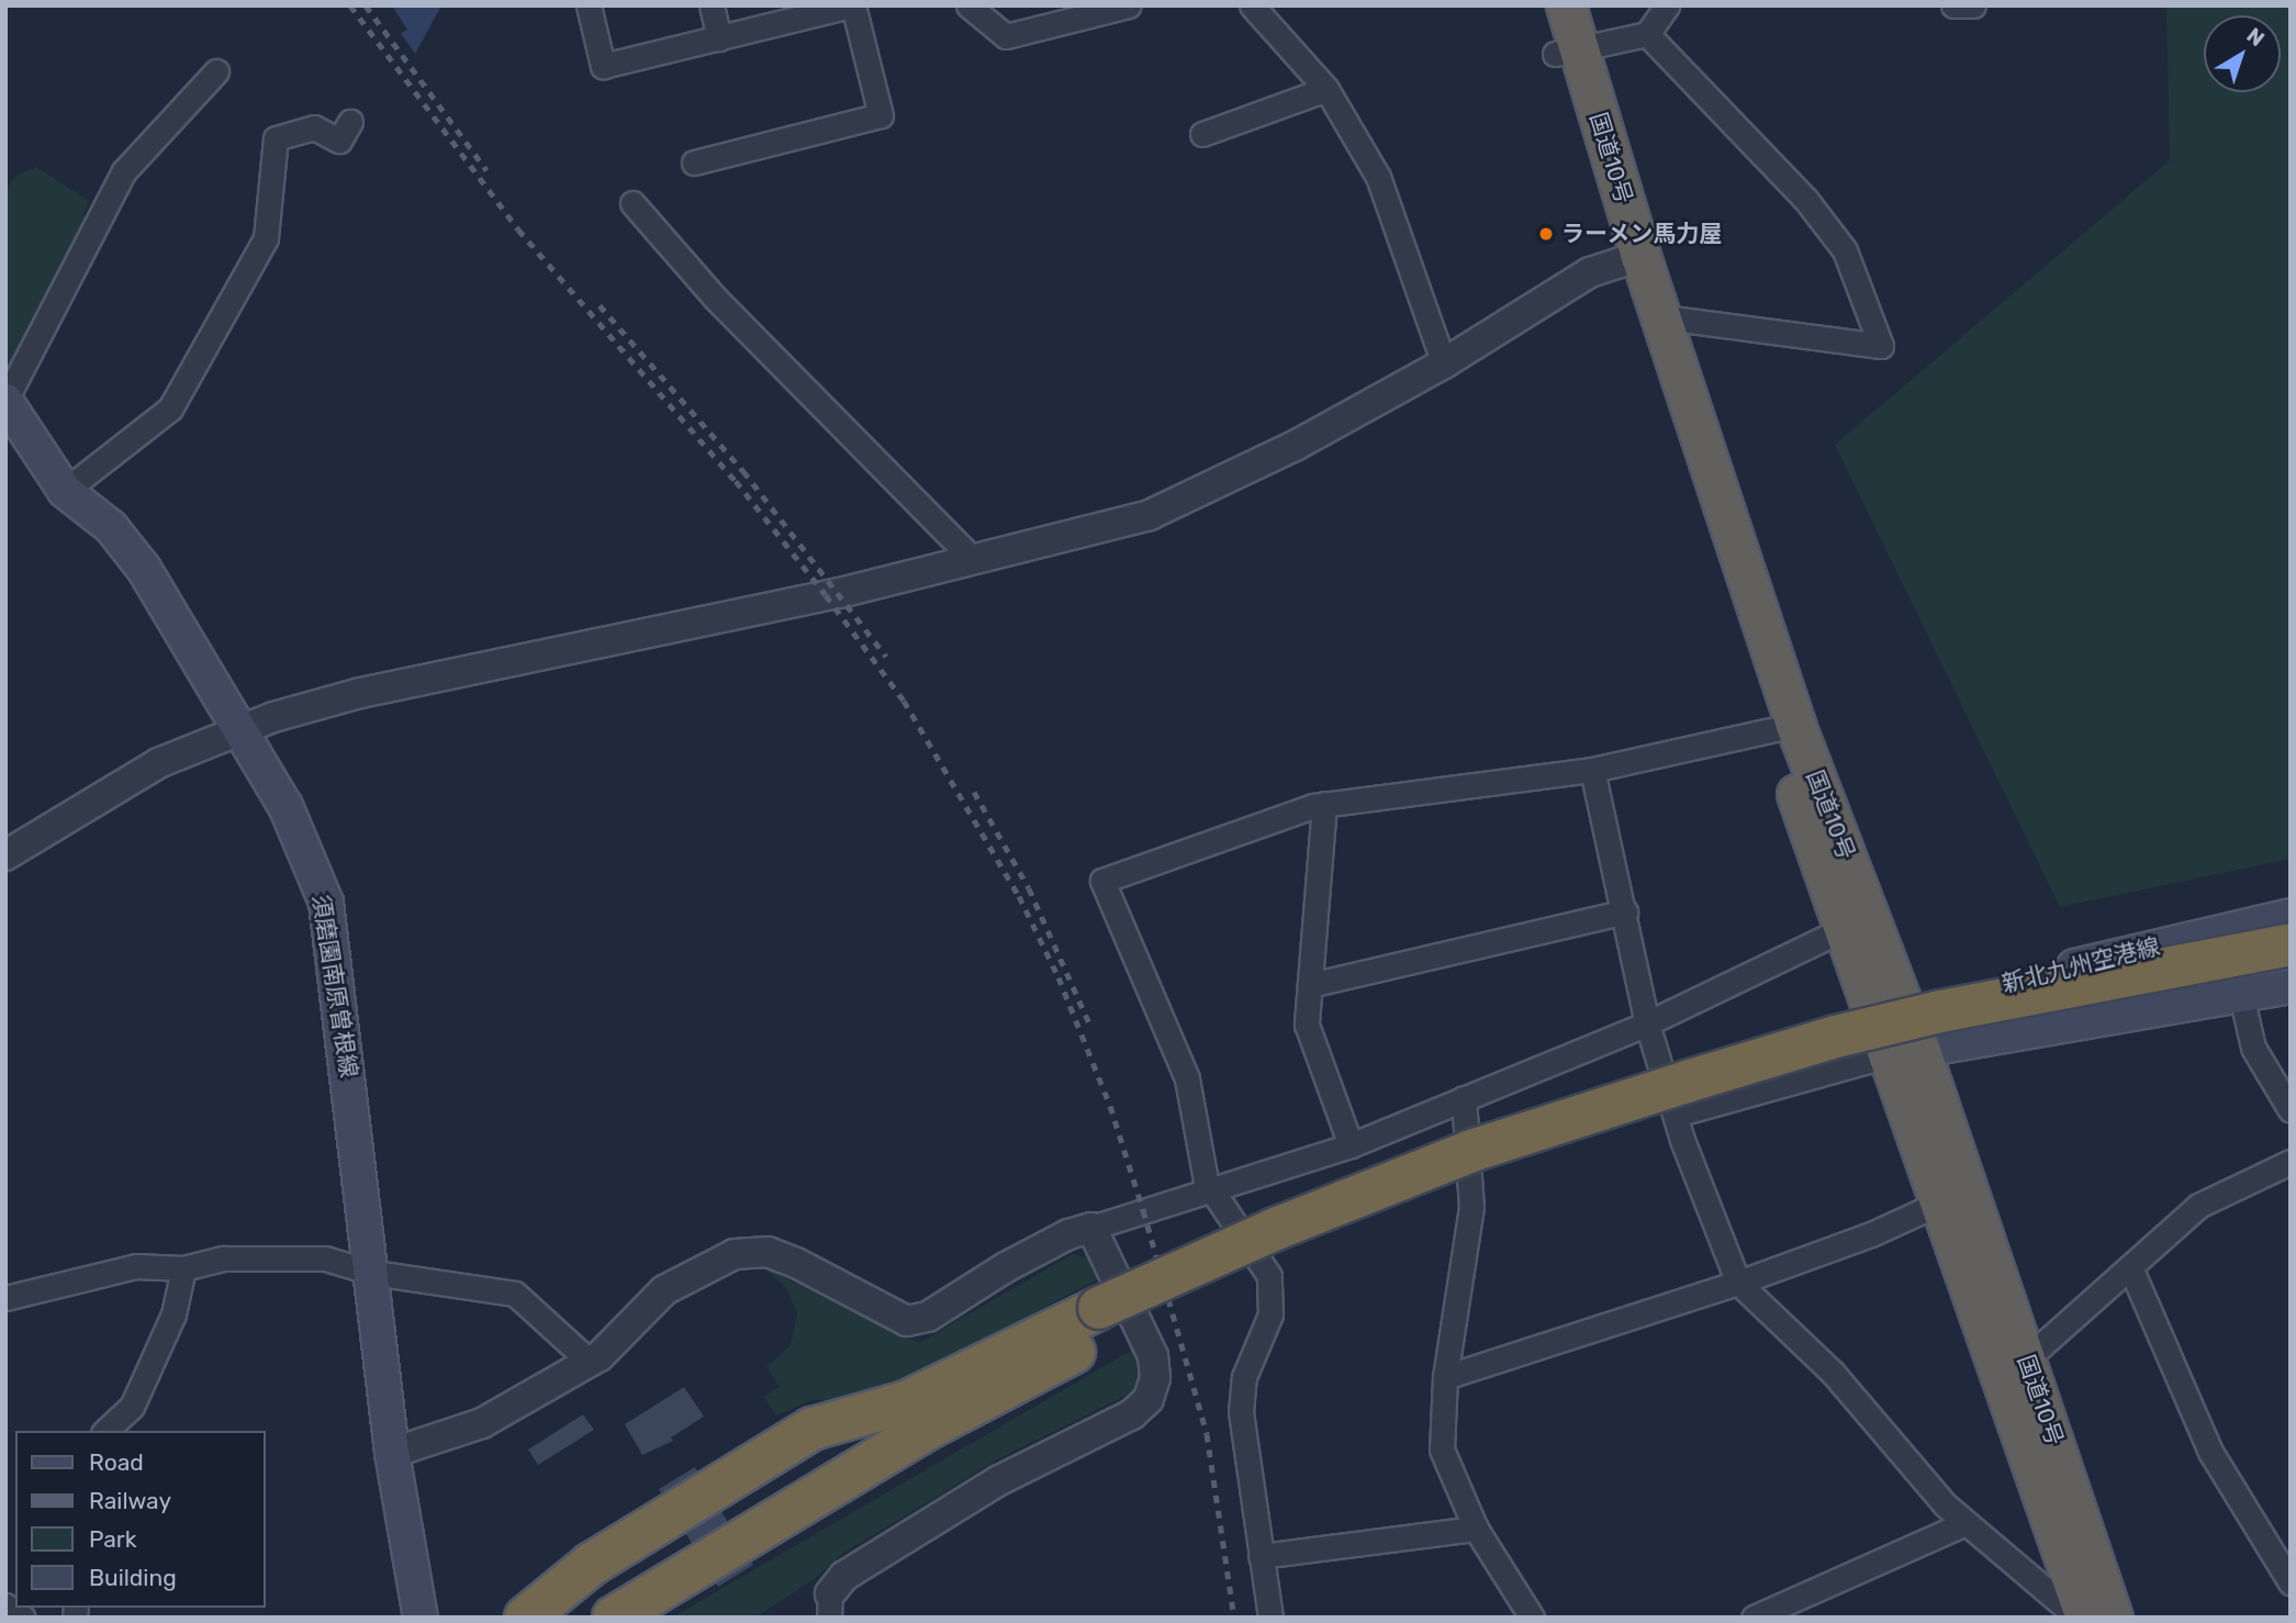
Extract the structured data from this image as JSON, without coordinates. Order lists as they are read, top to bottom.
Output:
{
  "streets": {
    "highway": ["国道10号"],
    "main road": ["新北九州空港線", "須磨園南原曽根線"]
  },
  "crossings": [
    ["国道10号", "新北九州空港線"]
  ],
  "places": ["ラーメン馬力屋"],
  "legend": [
    "Road",
    "Railway",
    "Park",
    "Building"
  ],
  "north": "top right"
}
